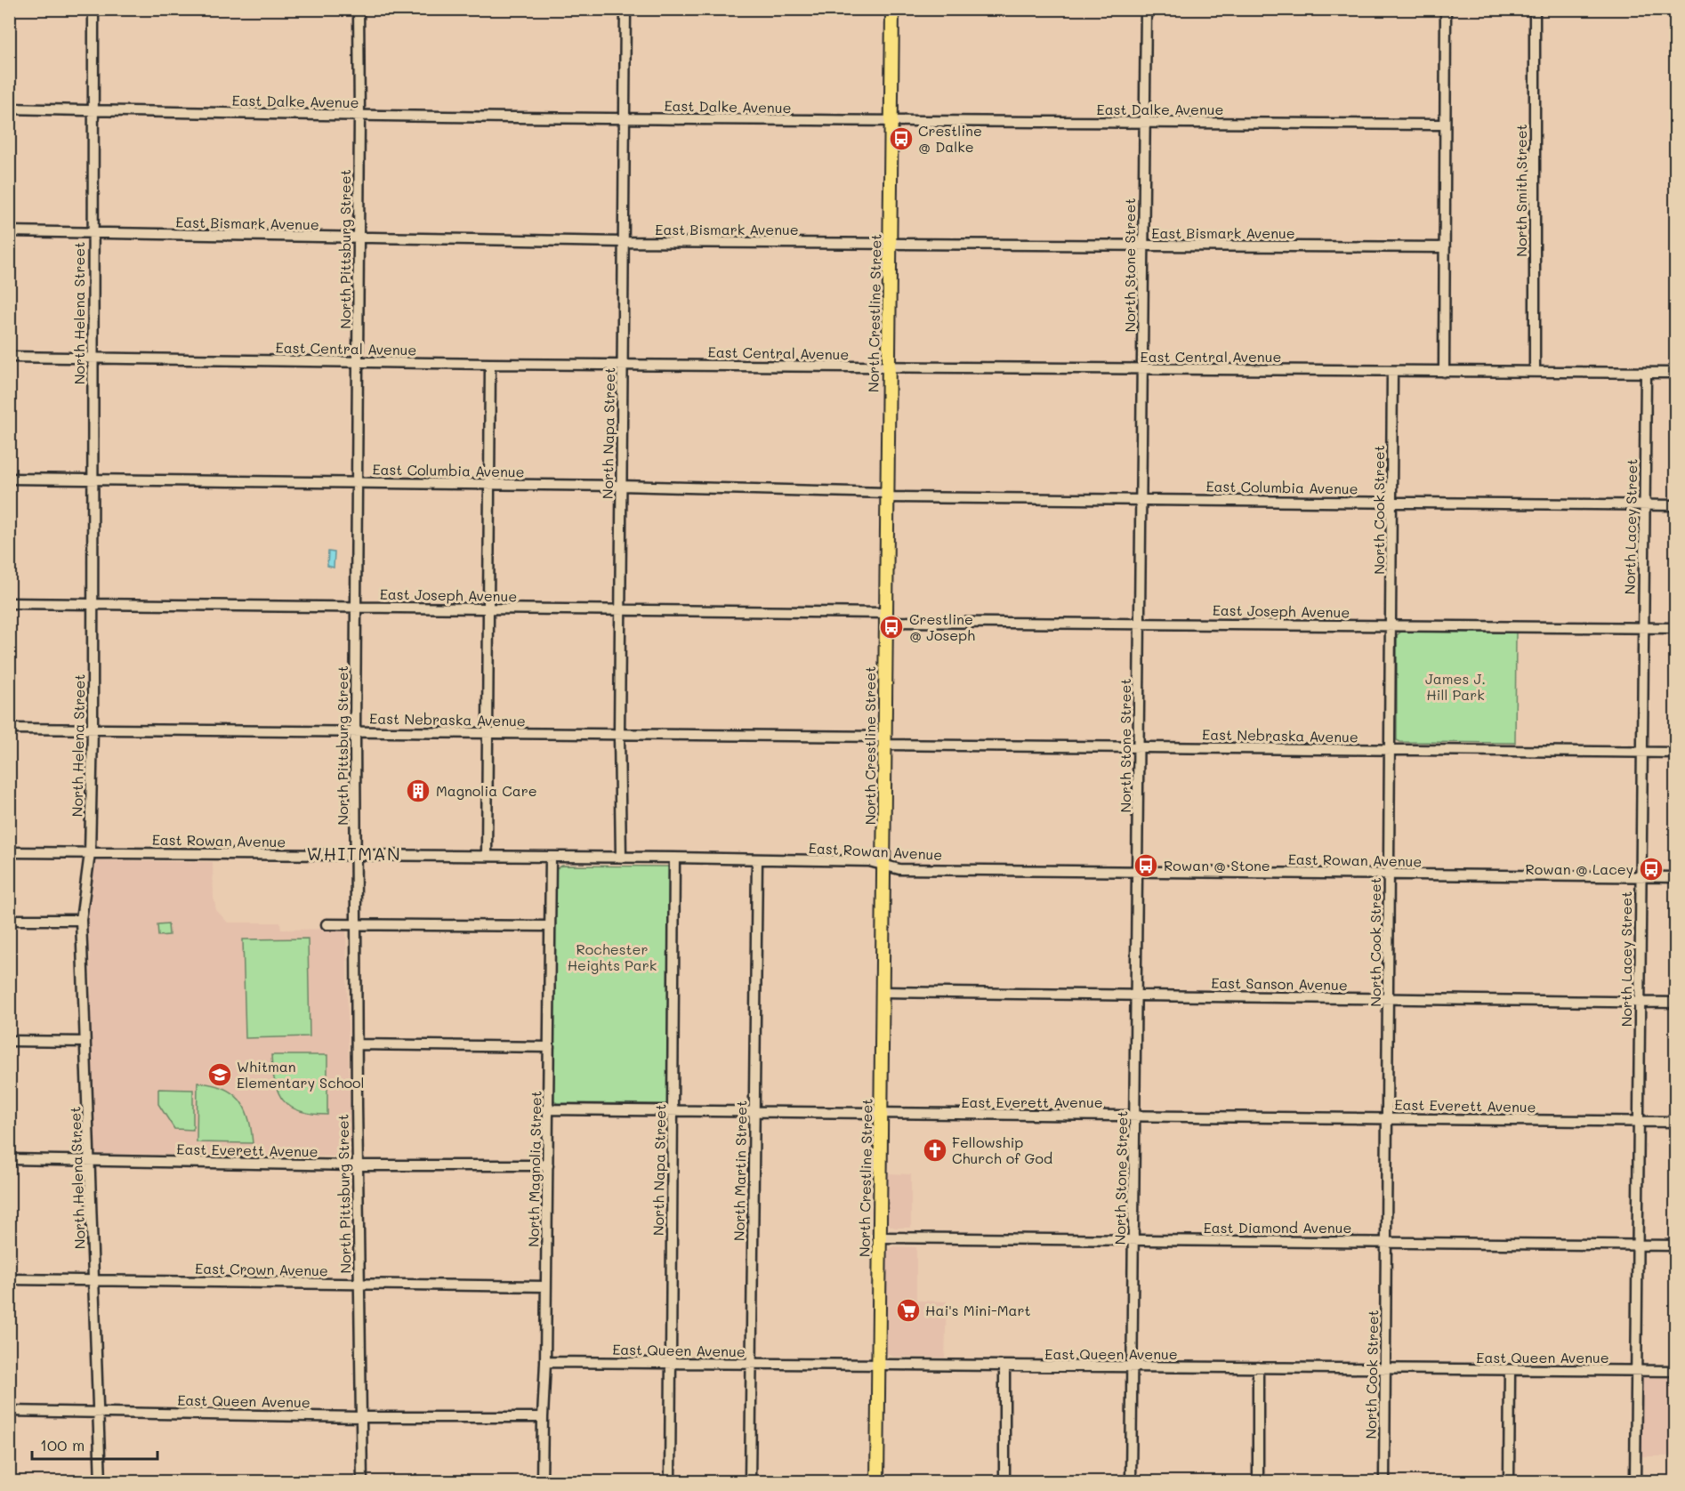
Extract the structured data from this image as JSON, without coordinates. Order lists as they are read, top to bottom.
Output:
{
  "streets": {
    "main road": ["North Crestline Street"],
    "street": [
      "East Dalke Avenue",
      "North Smith Street",
      "East Bismark Avenue",
      "North Pittsburg Street",
      "North Stone Street",
      "North Helena Street",
      "East Central Avenue",
      "North Napa Street",
      "East Columbia Avenue",
      "North Cook Street",
      "North Lacey Street",
      "East Joseph Avenue",
      "East Nebraska Avenue",
      "East Rowan Avenue",
      "East Sanson Avenue",
      "East Everett Avenue",
      "North Magnolia Street",
      "North Martin Street",
      "East Diamond Avenue",
      "East Crown Avenue",
      "East Queen Avenue"
    ]
  },
  "crossings": [
    ["East Dalke Avenue", "North Pittsburg Street"],
    ["East Dalke Avenue", "North Stone Street"],
    ["East Dalke Avenue", "North Helena Street"],
    ["East Dalke Avenue", "North Crestline Street"],
    ["East Dalke Avenue", "North Napa Street"],
    ["North Smith Street", "East Central Avenue"],
    ["East Bismark Avenue", "North Pittsburg Street"],
    ["East Bismark Avenue", "North Stone Street"],
    ["East Bismark Avenue", "North Helena Street"],
    ["East Bismark Avenue", "North Crestline Street"],
    ["East Bismark Avenue", "North Napa Street"],
    ["North Pittsburg Street", "East Central Avenue"],
    ["North Pittsburg Street", "East Columbia Avenue"],
    ["North Pittsburg Street", "East Joseph Avenue"],
    ["North Pittsburg Street", "East Nebraska Avenue"],
    ["North Pittsburg Street", "East Rowan Avenue"],
    ["North Pittsburg Street", "East Everett Avenue"],
    ["North Pittsburg Street", "East Crown Avenue"],
    ["North Pittsburg Street", "East Queen Avenue"],
    ["North Stone Street", "East Central Avenue"],
    ["North Stone Street", "East Columbia Avenue"],
    ["North Stone Street", "East Joseph Avenue"],
    ["North Stone Street", "East Nebraska Avenue"],
    ["North Stone Street", "East Rowan Avenue"],
    ["North Stone Street", "East Sanson Avenue"],
    ["North Stone Street", "East Everett Avenue"],
    ["North Stone Street", "East Diamond Avenue"],
    ["North Stone Street", "East Queen Avenue"],
    ["North Helena Street", "East Central Avenue"],
    ["North Helena Street", "East Columbia Avenue"],
    ["North Helena Street", "East Joseph Avenue"],
    ["North Helena Street", "East Nebraska Avenue"],
    ["North Helena Street", "East Rowan Avenue"],
    ["North Helena Street", "East Everett Avenue"],
    ["North Helena Street", "East Crown Avenue"],
    ["North Helena Street", "East Queen Avenue"],
    ["North Crestline Street", "East Central Avenue"],
    ["North Crestline Street", "East Columbia Avenue"],
    ["North Crestline Street", "East Joseph Avenue"],
    ["North Crestline Street", "East Nebraska Avenue"],
    ["North Crestline Street", "East Rowan Avenue"],
    ["North Crestline Street", "East Sanson Avenue"],
    ["North Crestline Street", "East Everett Avenue"],
    ["North Crestline Street", "East Diamond Avenue"],
    ["North Crestline Street", "East Queen Avenue"],
    ["East Central Avenue", "North Napa Street"],
    ["East Central Avenue", "North Cook Street"],
    ["East Central Avenue", "North Lacey Street"],
    ["North Napa Street", "East Columbia Avenue"],
    ["North Napa Street", "East Joseph Avenue"],
    ["North Napa Street", "East Nebraska Avenue"],
    ["North Napa Street", "East Rowan Avenue"],
    ["North Napa Street", "East Everett Avenue"],
    ["North Napa Street", "East Queen Avenue"],
    ["East Columbia Avenue", "North Cook Street"],
    ["East Columbia Avenue", "North Lacey Street"],
    ["North Cook Street", "East Joseph Avenue"],
    ["North Cook Street", "East Nebraska Avenue"],
    ["North Cook Street", "East Rowan Avenue"],
    ["North Cook Street", "East Sanson Avenue"],
    ["North Cook Street", "East Everett Avenue"],
    ["North Cook Street", "East Diamond Avenue"],
    ["North Cook Street", "East Queen Avenue"],
    ["North Lacey Street", "East Joseph Avenue"],
    ["North Lacey Street", "East Nebraska Avenue"],
    ["North Lacey Street", "East Rowan Avenue"],
    ["North Lacey Street", "East Sanson Avenue"],
    ["North Lacey Street", "East Everett Avenue"],
    ["North Lacey Street", "East Diamond Avenue"],
    ["North Lacey Street", "East Queen Avenue"],
    ["East Rowan Avenue", "North Magnolia Street"],
    ["East Rowan Avenue", "North Martin Street"],
    ["East Everett Avenue", "North Magnolia Street"],
    ["East Everett Avenue", "North Martin Street"],
    ["North Magnolia Street", "East Crown Avenue"],
    ["North Magnolia Street", "East Queen Avenue"],
    ["North Martin Street", "East Queen Avenue"]
  ],
  "districts": ["WHITMAN"],
  "parks": ["James J. Hill Park", "Rochester Heights Park"],
  "places": {
    "bus stop": [
      "Crestline @ Dalke",
      "Crestline @ Joseph",
      "Rowan @ Stone",
      "Rowan @ Lacey"
    ],
    "building": ["Magnolia Care"],
    "school or university": ["Whitman Elementary School"],
    "church": ["Fellowship Church of God"],
    "supermarket": ["Hai's Mini-Mart"]
  },
  "scale_bar": "100 m"
}
